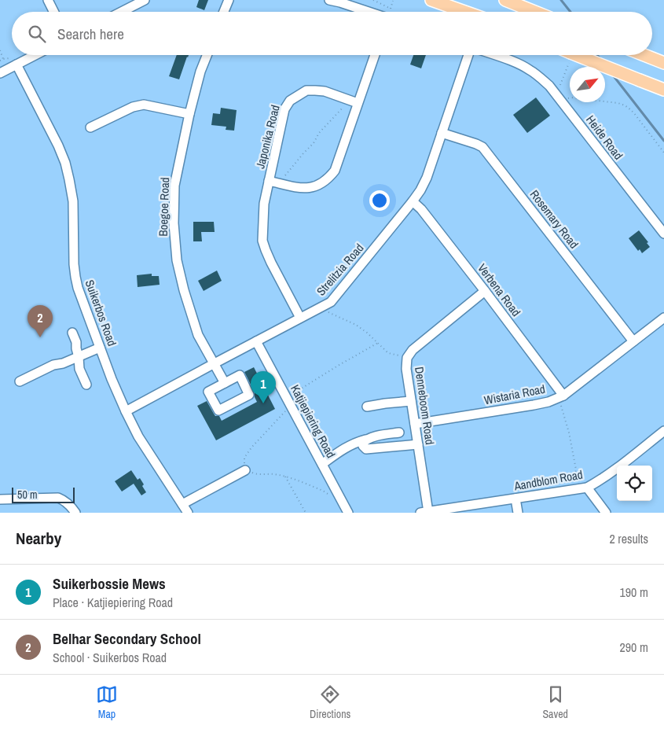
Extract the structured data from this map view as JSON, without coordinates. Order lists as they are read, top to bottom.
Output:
{
  "streets": {
    "street": [
      "Japonika Road",
      "Heide Road",
      "Boegoe Road",
      "Rosemary Road",
      "Strelitzia Road",
      "Verbena Road",
      "Suikerbos Road",
      "Wistaria Road",
      "Denneboom Road",
      "Katjiepiering Road",
      "Aandblom Road"
    ]
  },
  "crossings": [
    ["Japonika Road", "Strelitzia Road"],
    ["Boegoe Road", "Strelitzia Road"],
    ["Rosemary Road", "Strelitzia Road"],
    ["Rosemary Road", "Wistaria Road"],
    ["Strelitzia Road", "Verbena Road"],
    ["Strelitzia Road", "Suikerbos Road"],
    ["Strelitzia Road", "Katjiepiering Road"],
    ["Verbena Road", "Wistaria Road"],
    ["Verbena Road", "Denneboom Road"],
    ["Wistaria Road", "Denneboom Road"],
    ["Denneboom Road", "Aandblom Road"]
  ],
  "scale_bar": "50 m",
  "north": "top right",
  "page": {
    "search": "Search here",
    "pins": ["2", "1"],
    "scale": "50 m",
    "heading": ["Nearby", "2 results"],
    "list": [
      {
        "mark": "1",
        "name": "Suikerbossie Mews",
        "note": "Place · Katjiepiering Road",
        "value": "190 m"
      },
      {
        "mark": "2",
        "name": "Belhar Secondary School",
        "note": "School · Suikerbos Road",
        "value": "290 m"
      }
    ],
    "nav": ["Map", "Directions", "Saved"]
  }
}
